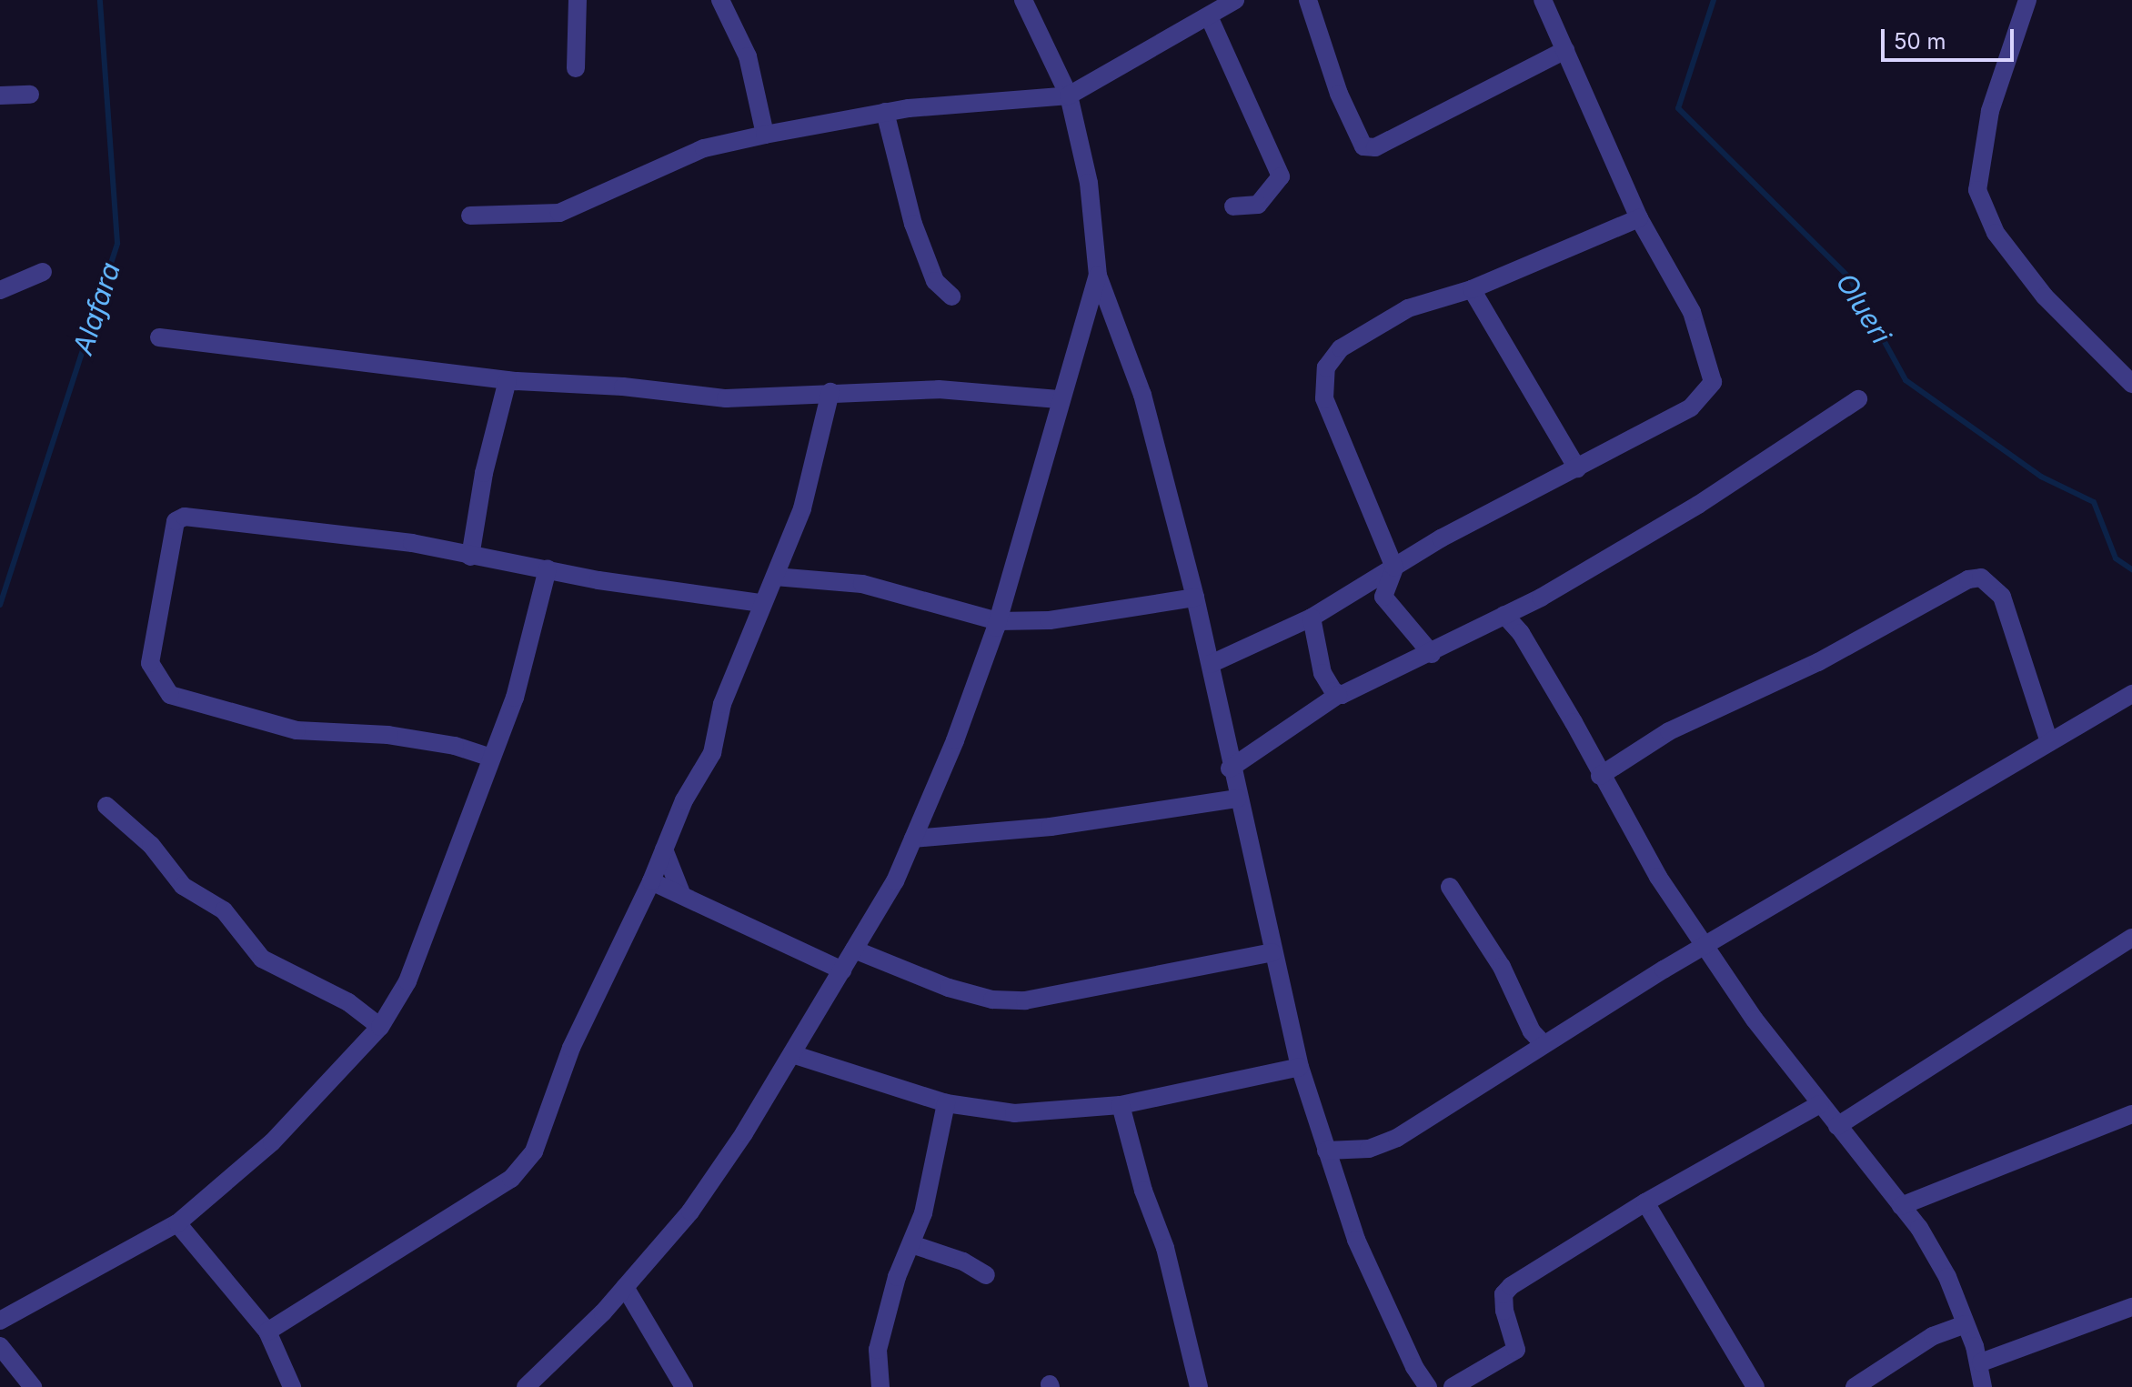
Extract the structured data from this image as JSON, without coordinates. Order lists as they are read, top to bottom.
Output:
{
  "water": ["Alafara", "Olueri"],
  "scale_bar": "50 m"
}
